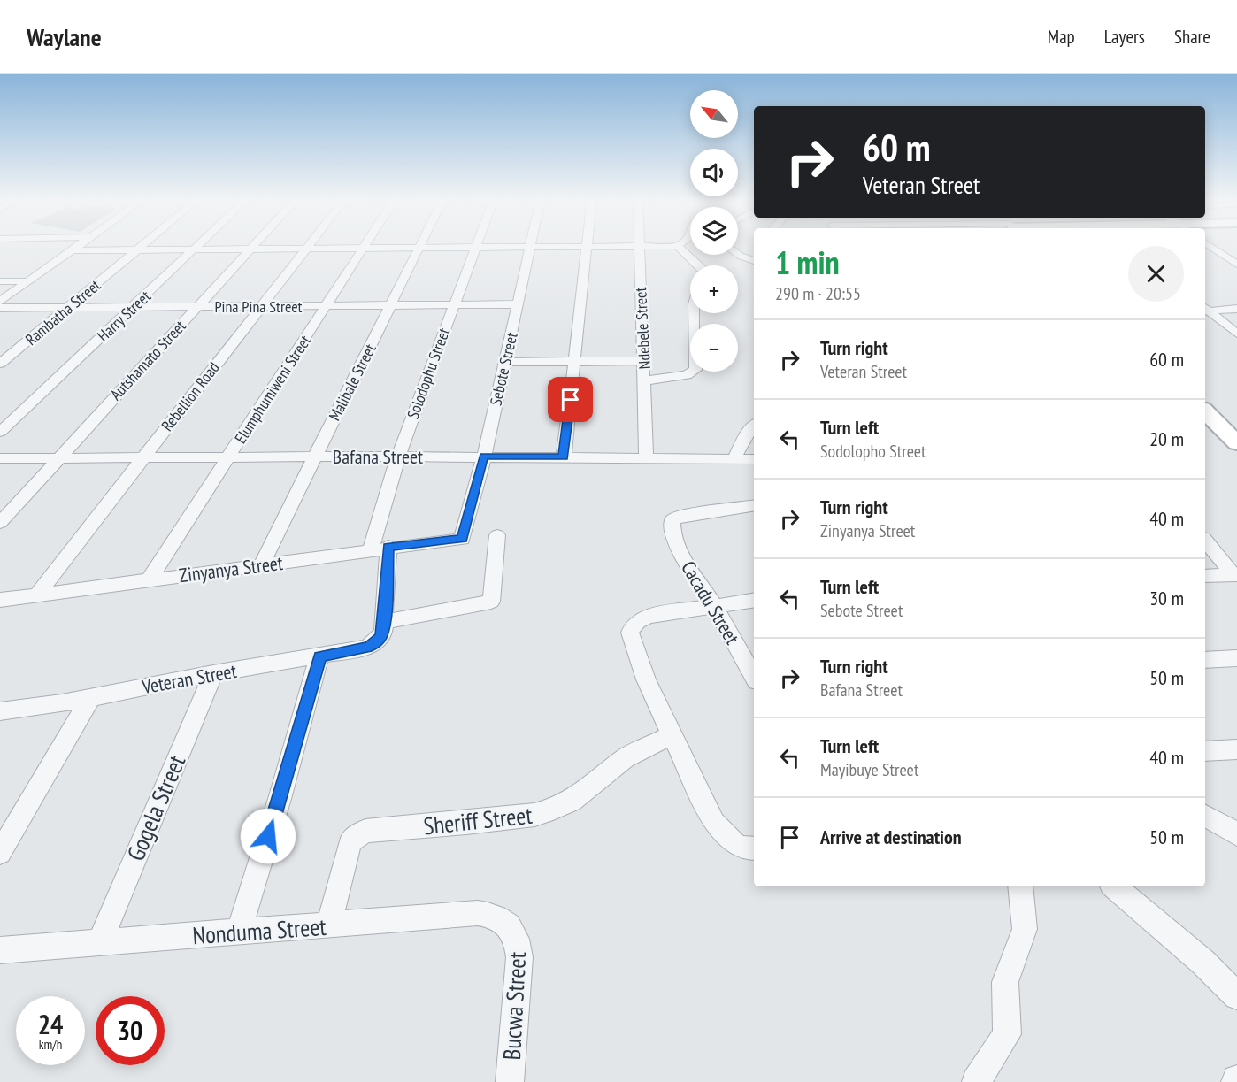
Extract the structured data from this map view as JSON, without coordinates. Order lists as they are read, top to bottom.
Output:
{
  "streets": {
    "street": [
      "Pina Pina Street",
      "Rambatha Street",
      "Harry Street",
      "Ndebele Street",
      "Autshamato Street",
      "Sebote Street",
      "Solodophu Street",
      "Malibale Street",
      "Elumphumiweni Street",
      "Rebellion Road",
      "Bafana Street",
      "Zinyanya Street",
      "Cacadu Street",
      "Veteran Street",
      "Gogela Street",
      "Sheriff Street",
      "Nonduma Street",
      "Bucwa Street"
    ]
  },
  "crossings": [
    ["Pina Pina Street", "Rambatha Street"],
    ["Pina Pina Street", "Harry Street"],
    ["Pina Pina Street", "Autshamato Street"],
    ["Pina Pina Street", "Sebote Street"],
    ["Pina Pina Street", "Solodophu Street"],
    ["Pina Pina Street", "Malibale Street"],
    ["Pina Pina Street", "Elumphumiweni Street"],
    ["Pina Pina Street", "Rebellion Road"],
    ["Ndebele Street", "Bafana Street"],
    ["Autshamato Street", "Bafana Street"],
    ["Sebote Street", "Bafana Street"],
    ["Sebote Street", "Zinyanya Street"],
    ["Solodophu Street", "Bafana Street"],
    ["Solodophu Street", "Zinyanya Street"],
    ["Malibale Street", "Bafana Street"],
    ["Malibale Street", "Zinyanya Street"],
    ["Elumphumiweni Street", "Bafana Street"],
    ["Elumphumiweni Street", "Zinyanya Street"],
    ["Rebellion Road", "Bafana Street"],
    ["Rebellion Road", "Zinyanya Street"],
    ["Veteran Street", "Gogela Street"],
    ["Gogela Street", "Nonduma Street"],
    ["Sheriff Street", "Nonduma Street"],
    ["Nonduma Street", "Bucwa Street"]
  ],
  "north": "top left",
  "page": {
    "header": "Waylane",
    "nav": ["Map", "Layers", "Share"],
    "map_buttons": ["+", "−"],
    "turn": ["60 m", "Veteran Street"],
    "heading": ["1 min", "290 m · 20:55"],
    "list": [
      {
        "name": "Turn right",
        "note": "Veteran Street",
        "value": "60 m"
      },
      {
        "name": "Turn left",
        "note": "Sodolopho Street",
        "value": "20 m"
      },
      {
        "name": "Turn right",
        "note": "Zinyanya Street",
        "value": "40 m"
      },
      {
        "name": "Turn left",
        "note": "Sebote Street",
        "value": "30 m"
      },
      {
        "name": "Turn right",
        "note": "Bafana Street",
        "value": "50 m"
      },
      {
        "name": "Turn left",
        "note": "Mayibuye Street",
        "value": "40 m"
      },
      {
        "name": "Arrive at destination",
        "value": "50 m"
      }
    ],
    "speed": "24 km/h",
    "limit": "30"
  }
}
